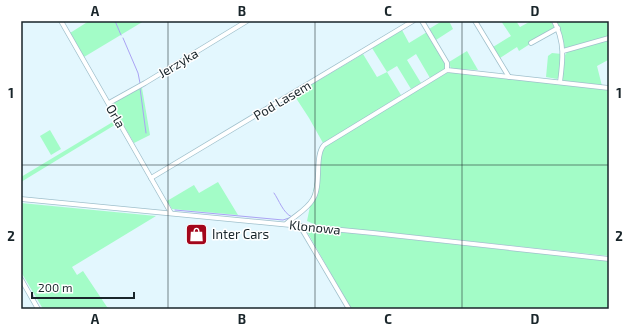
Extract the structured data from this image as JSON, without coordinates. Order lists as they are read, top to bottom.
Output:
{
  "streets": {
    "street": [
      "Jerzyka",
      "Pod Lasem",
      "Orla",
      "Klonowa"
    ]
  },
  "crossings": [
    ["Jerzyka", "Orla"],
    ["Pod Lasem", "Orla"],
    ["Orla", "Klonowa"]
  ],
  "places": {
    "shop": ["Inter Cars"]
  },
  "scale_bar": "200 m",
  "grid": {
    "columns": [
      "A",
      "B",
      "C",
      "D"
    ],
    "rows": ["1", "2"]
  }
}
